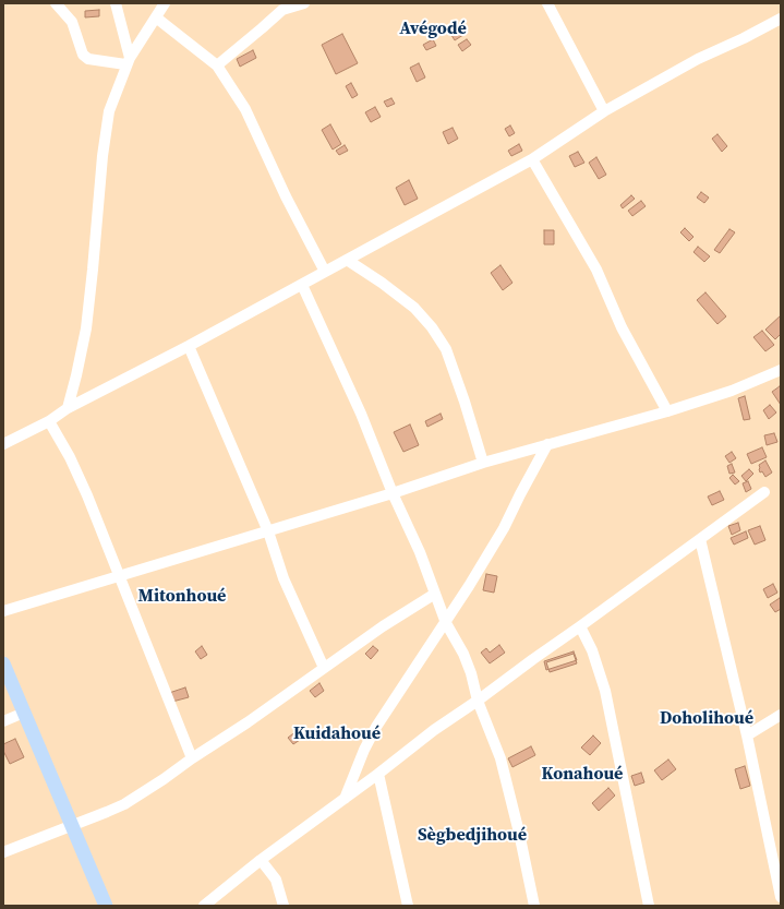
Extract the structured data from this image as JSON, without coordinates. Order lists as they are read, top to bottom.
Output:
{
  "districts": [
    "Avégodé",
    "Mitonhoué",
    "Doholihoué",
    "Kuidahoué",
    "Konahoué",
    "Sègbedjihoué"
  ]
}
